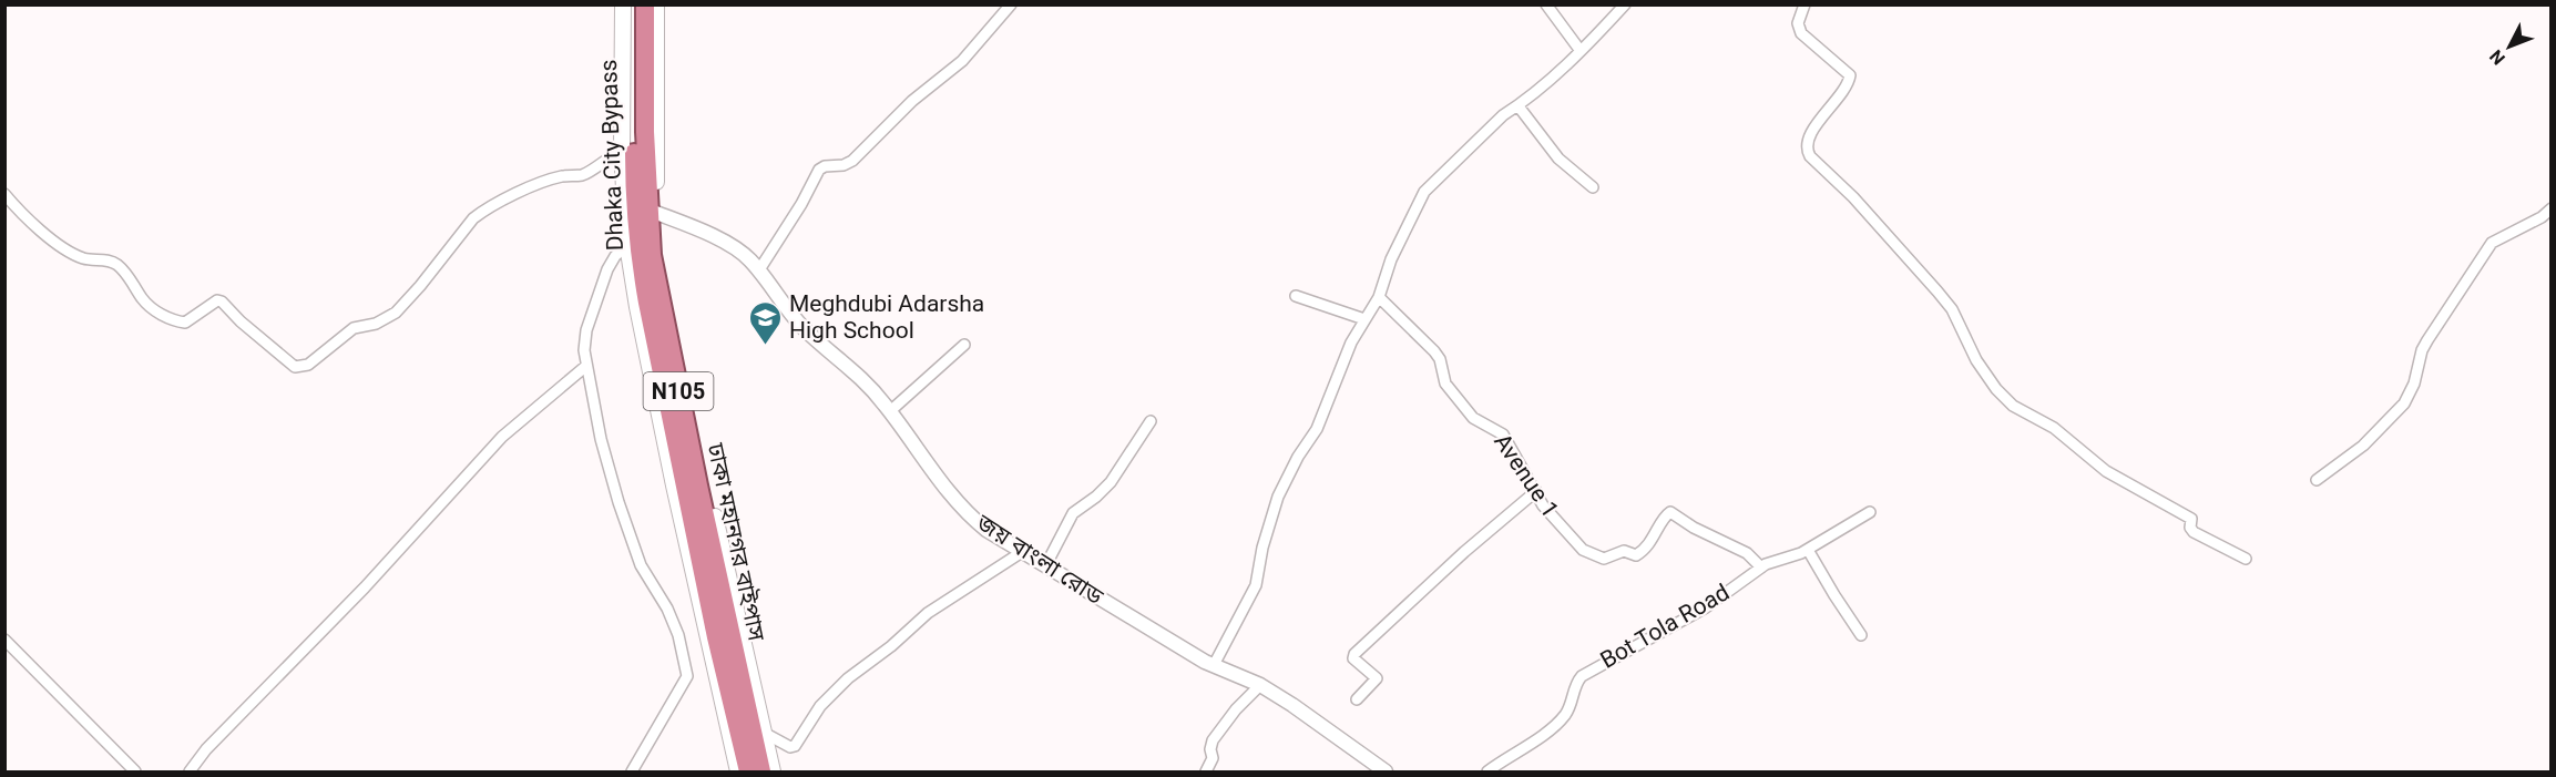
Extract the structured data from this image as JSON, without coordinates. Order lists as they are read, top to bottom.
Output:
{
  "streets": {
    "highway": ["Dhaka City Bypass", "N105", "ঢাকা মহানগর বাইপাস"],
    "street": ["Avenue 1", "জয় বাংলা রোড", "Bot Tola Road"]
  },
  "crossings": [
    ["Avenue 1", "Bot Tola Road"]
  ],
  "places": {
    "school or university": ["Meghdubi Adarsha High School"]
  },
  "north": "bottom left"
}
